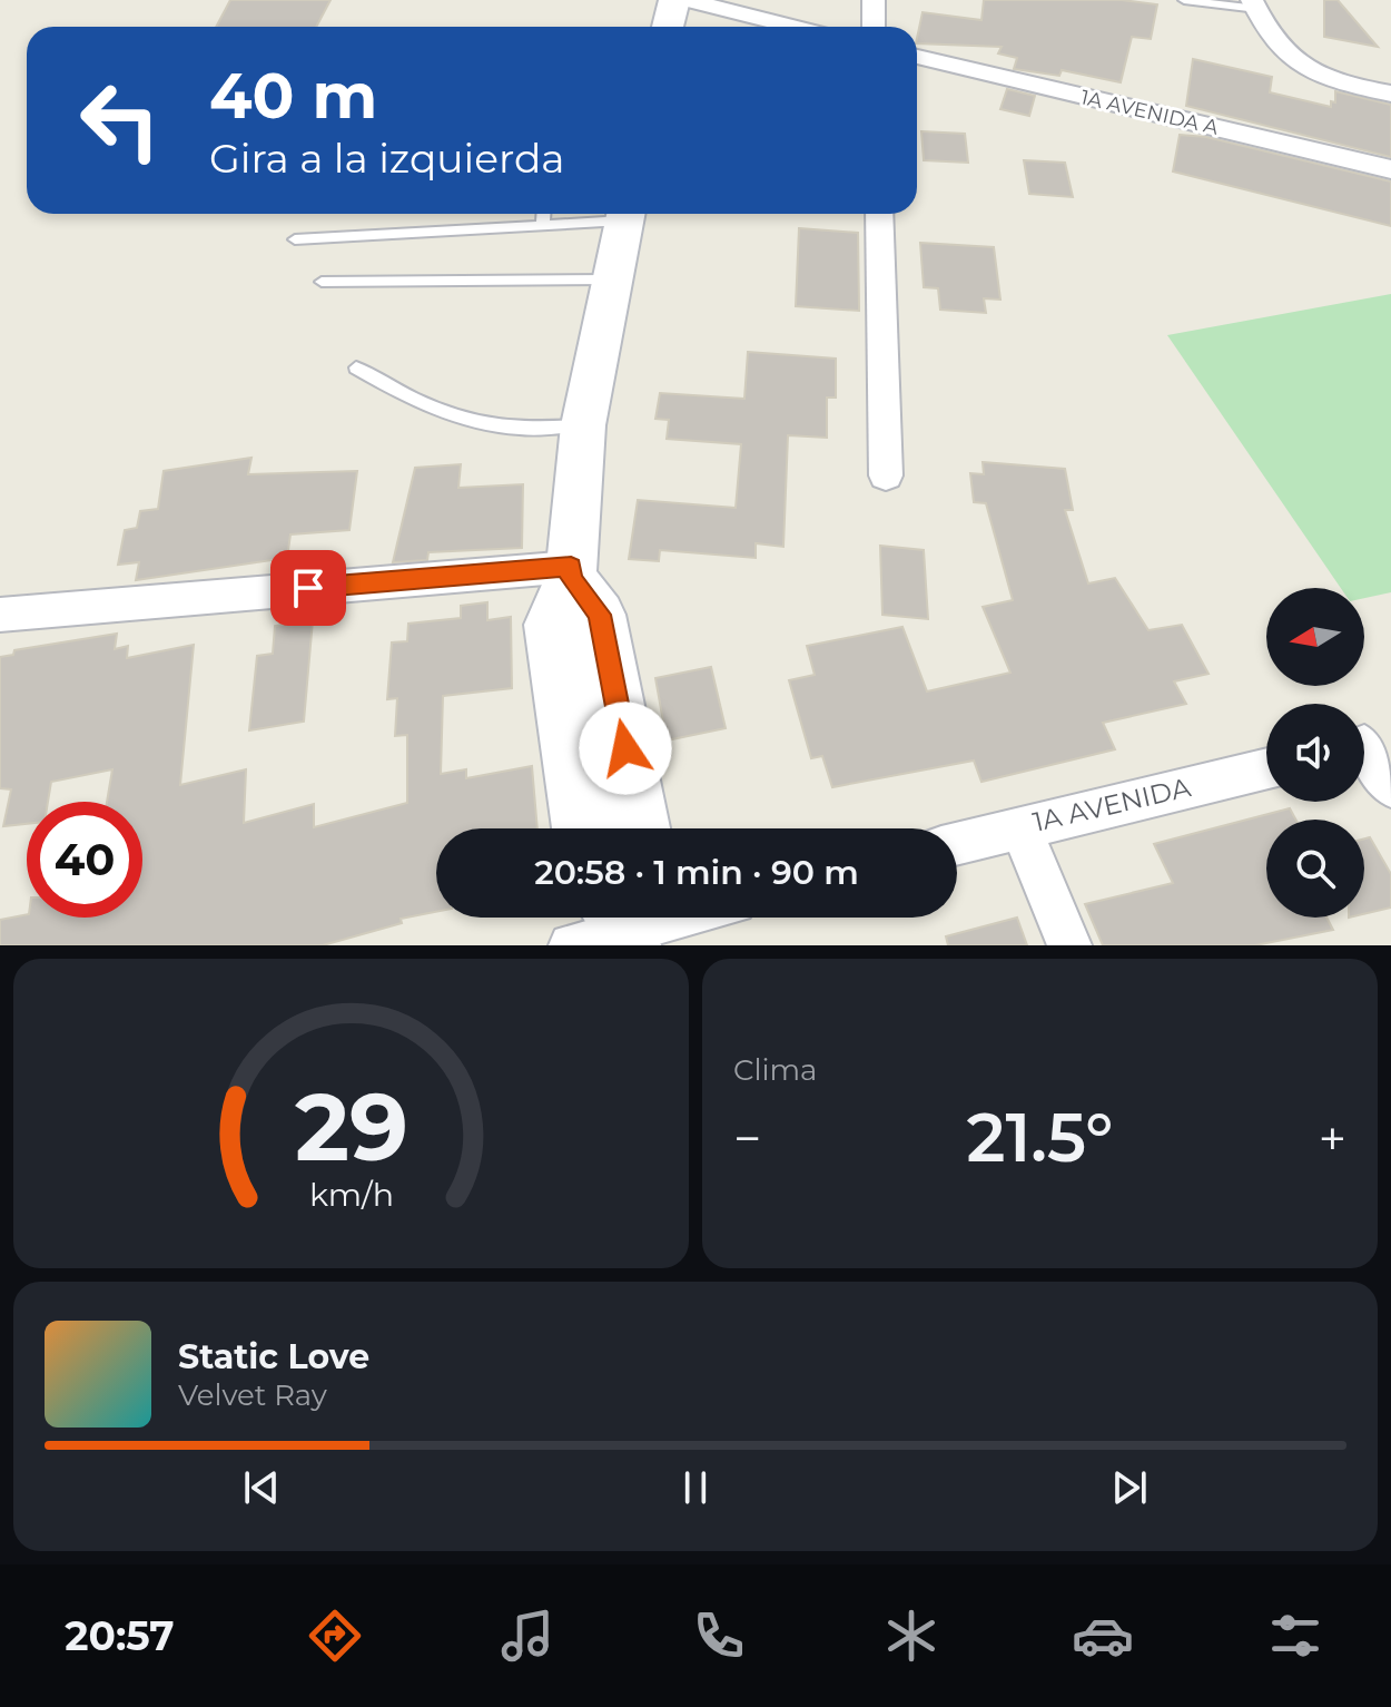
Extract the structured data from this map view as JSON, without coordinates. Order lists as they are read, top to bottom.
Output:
{
  "streets": {
    "street": ["1A AVENIDA A", "1A AVENIDA"]
  },
  "north": "left",
  "page": {
    "turn": ["40 m", "Gira a la izquierda"],
    "limit": "40",
    "trip": "20:58 · 1 min · 90 m",
    "tile": "Clima",
    "heat": ["−", "21.5°", "+"],
    "song": ["Static Love", "Velvet Ray"],
    "tabs": "20:57",
    "gauge": ["29", "km/h"]
  }
}
